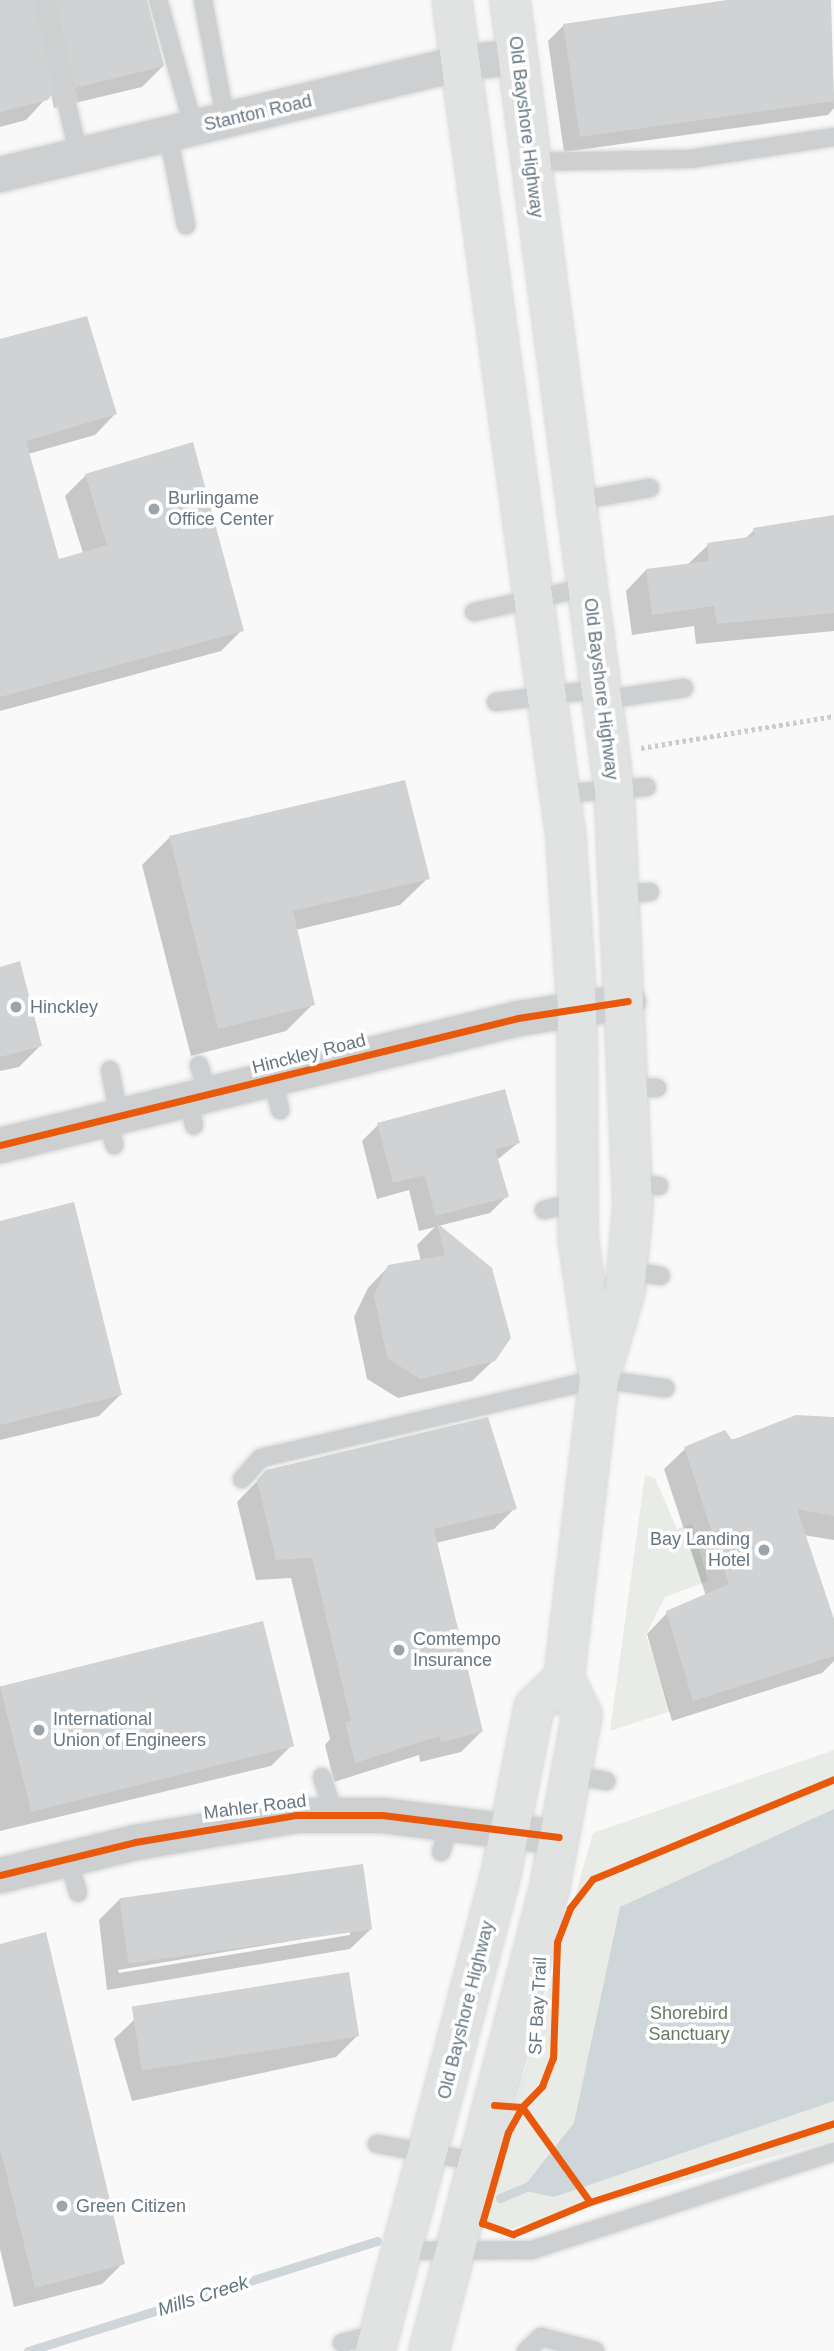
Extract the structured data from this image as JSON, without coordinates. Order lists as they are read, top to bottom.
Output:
{
  "streets": {
    "main road": ["Old Bayshore Highway"],
    "street": ["Stanton Road", "Hinckley Road", "Mahler Road"],
    "cycle path": ["SF Bay Trail"]
  },
  "crossings": [
    ["Stanton Road", "Old Bayshore Highway"],
    ["Old Bayshore Highway", "Hinckley Road"],
    ["Old Bayshore Highway", "Mahler Road"]
  ],
  "water": ["Mills Creek"],
  "parks": ["Shorebird Sanctuary"],
  "places": [
    "Burlingame Office Center",
    "Hinckley",
    "Bay Landing Hotel",
    "Comtempo Insurance",
    "International Union of Engineers",
    "Green Citizen"
  ]
}
